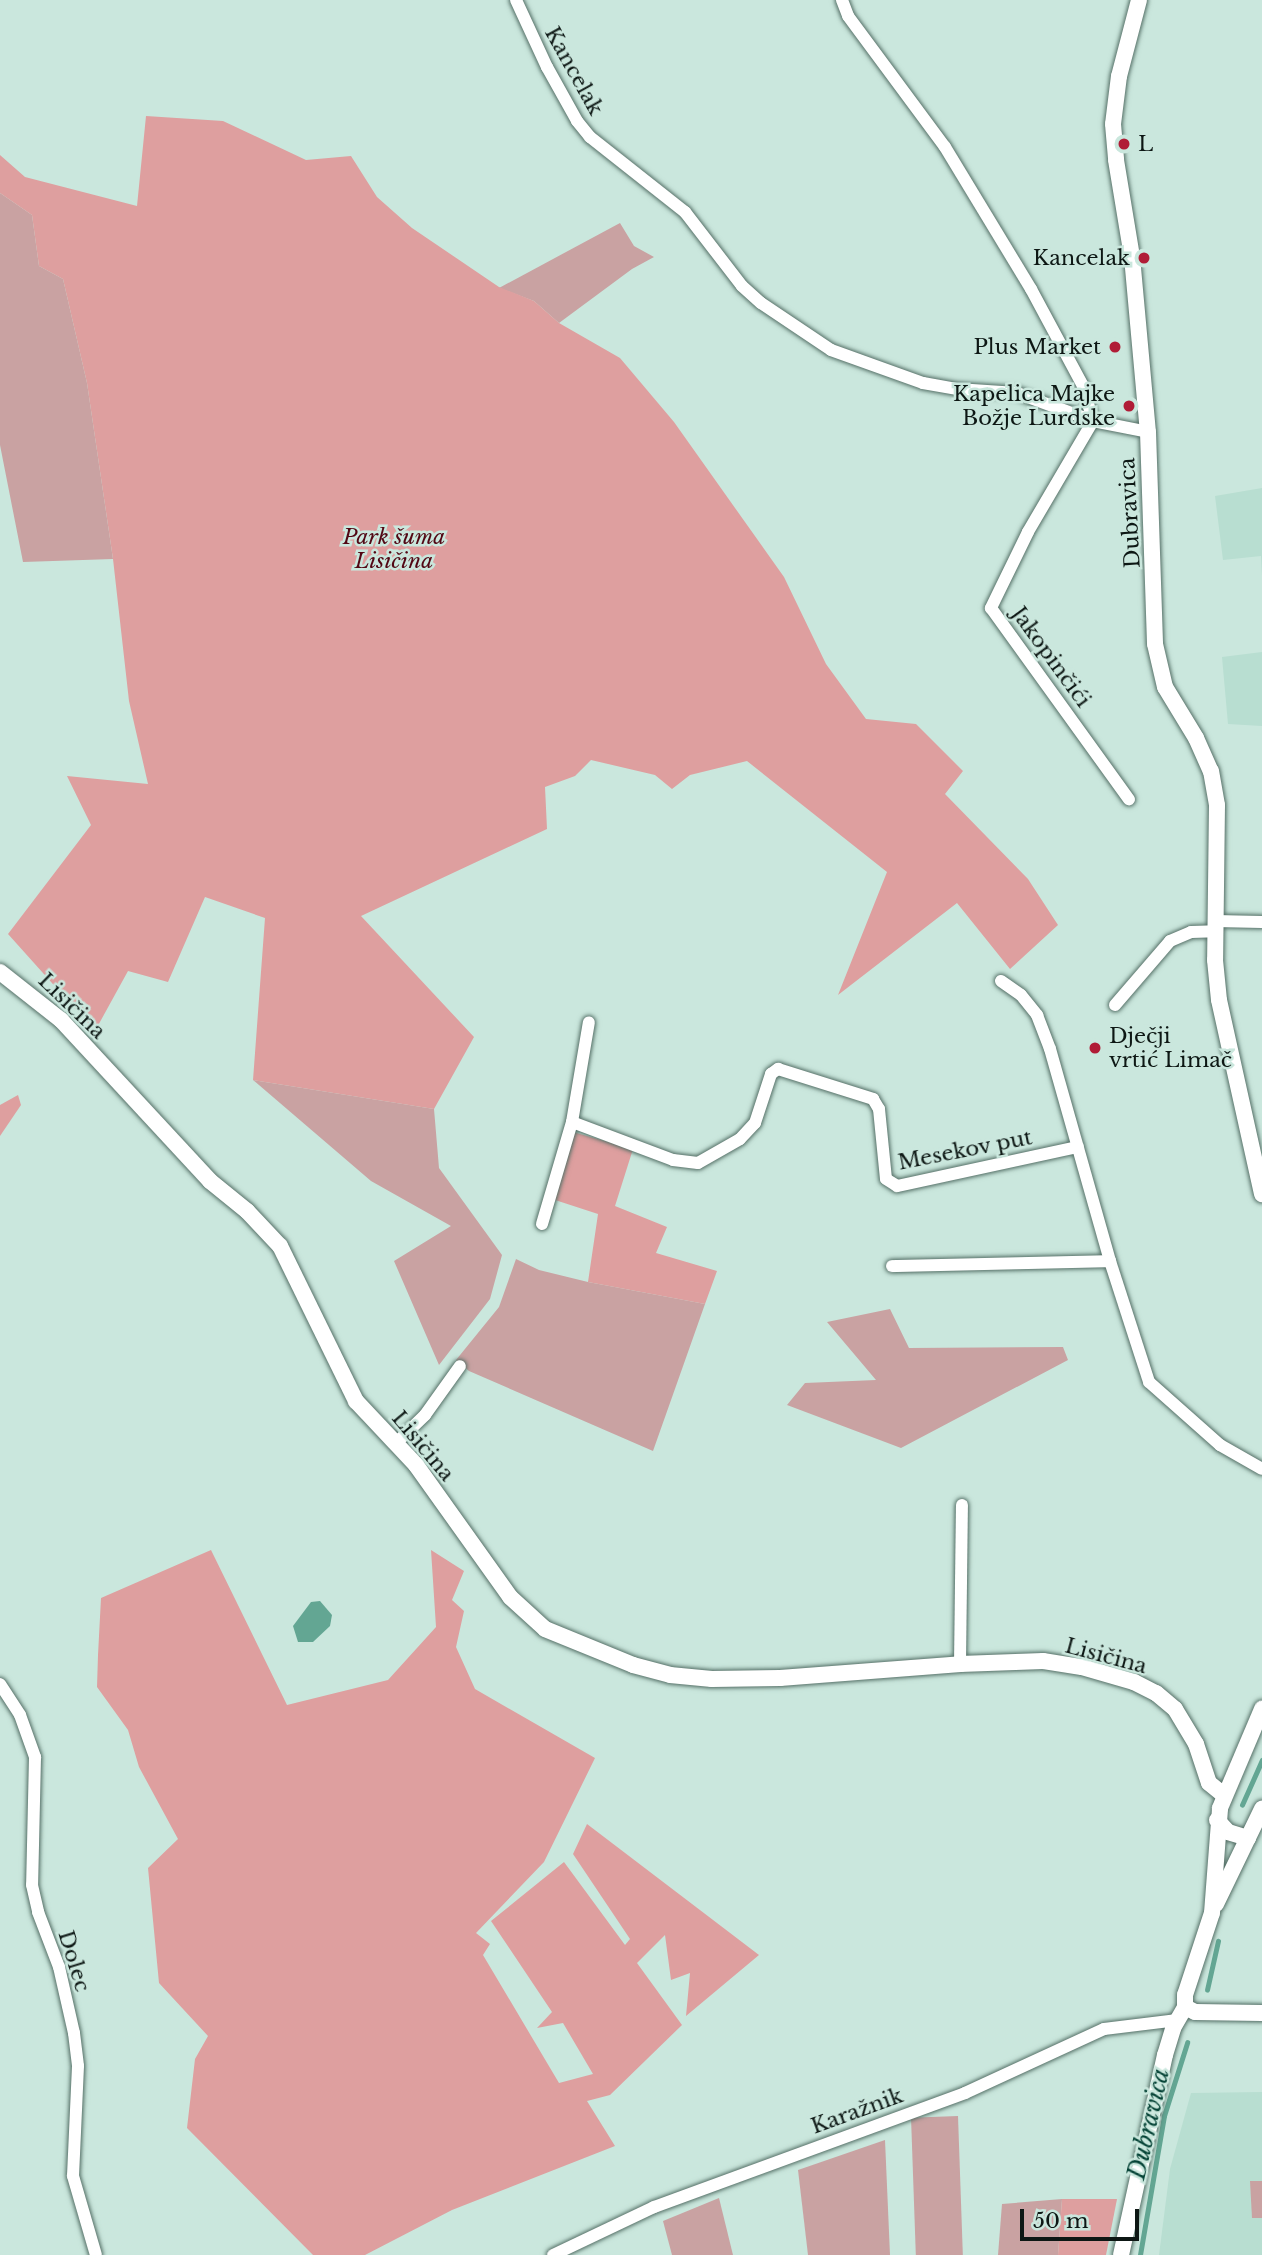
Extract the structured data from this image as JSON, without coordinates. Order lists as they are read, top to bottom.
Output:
{
  "streets": {
    "street": [
      "Kancelak",
      "Dubravica",
      "Jakopinčići",
      "Lisičina",
      "Mesekov put",
      "Dolec",
      "Karažnik"
    ]
  },
  "crossings": [
    ["Kancelak", "Dubravica"],
    ["Kancelak", "Jakopinčići"]
  ],
  "water": ["Dubravica"],
  "parks": ["Park šuma Lisičina"],
  "places": [
    "L",
    "Kancelak",
    "Plus Market",
    "Kapelica Majke Božje Lurdske",
    "Dječji vrtić Limač"
  ],
  "scale_bar": "50 m"
}
